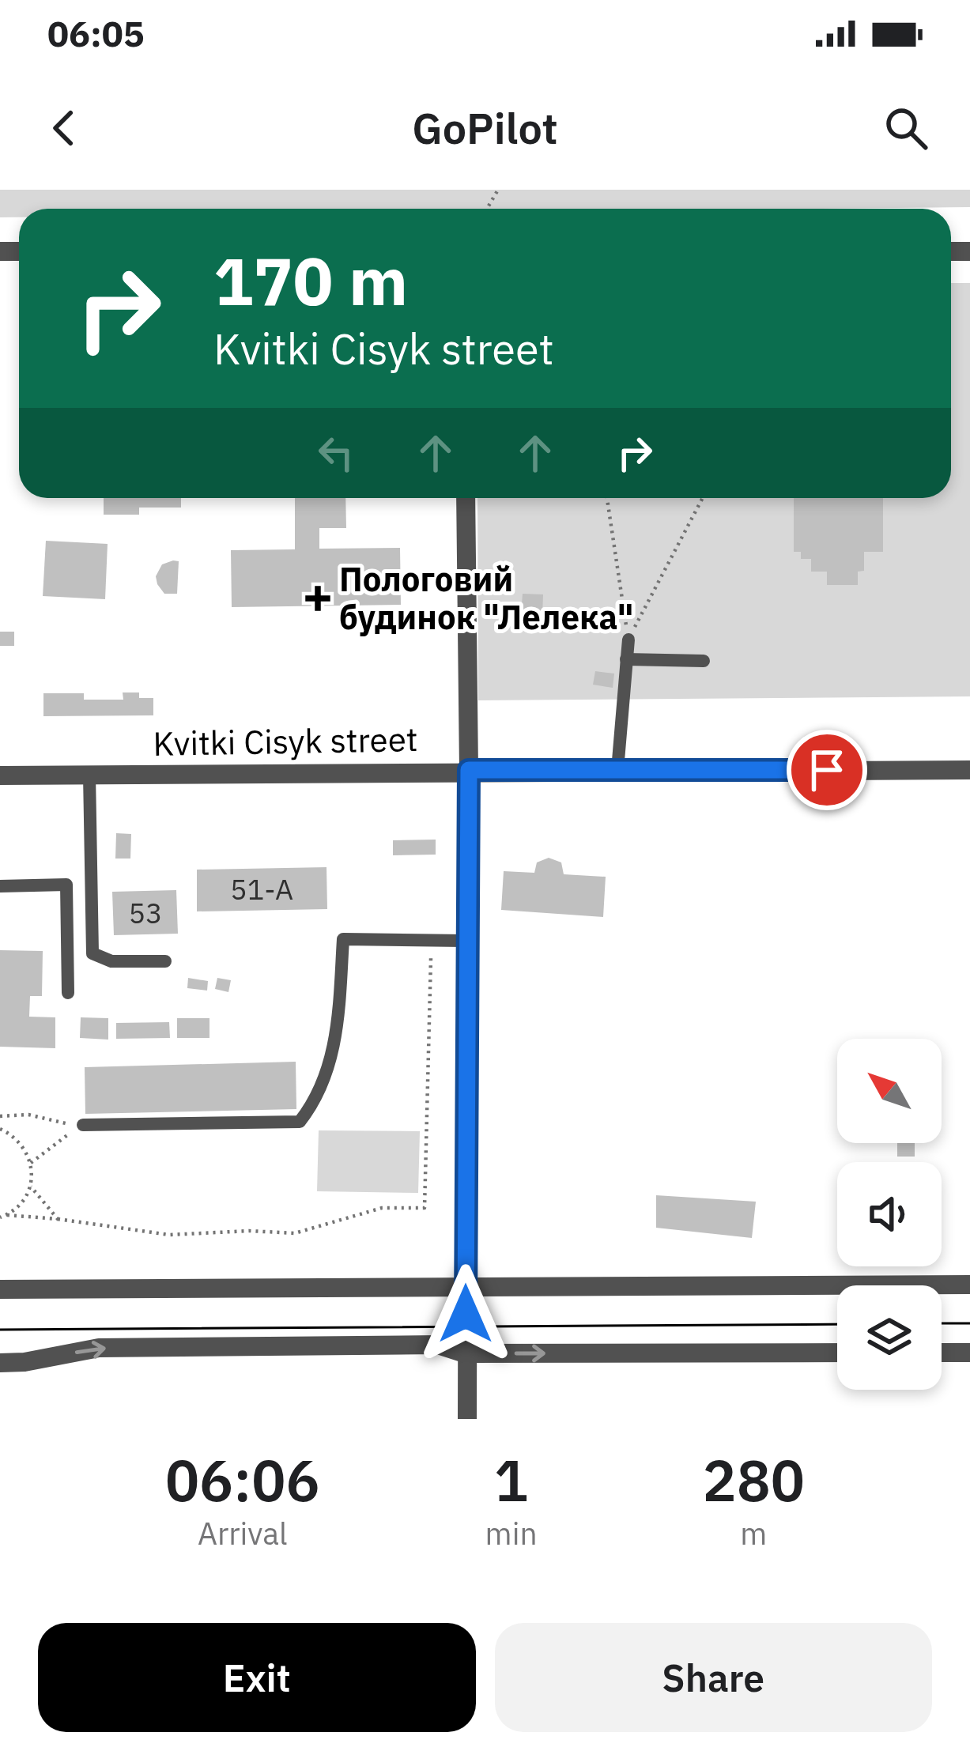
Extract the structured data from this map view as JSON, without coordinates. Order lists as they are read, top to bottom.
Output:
{
  "streets": {
    "street": ["Kvitki Cisyk street"]
  },
  "places": {
    "health": ["Пологовий будинок \"Лелека\""]
  },
  "house_numbers": ["51-А", "53"],
  "north": "top left",
  "page": {
    "status": "06:05",
    "header": "GoPilot",
    "turn": ["170 m", "Kvitki Cisyk street"],
    "eta": [
      "06:06",
      "Arrival",
      "1",
      "min",
      "280",
      "m"
    ],
    "buttons": ["Exit", "Share"]
  }
}
